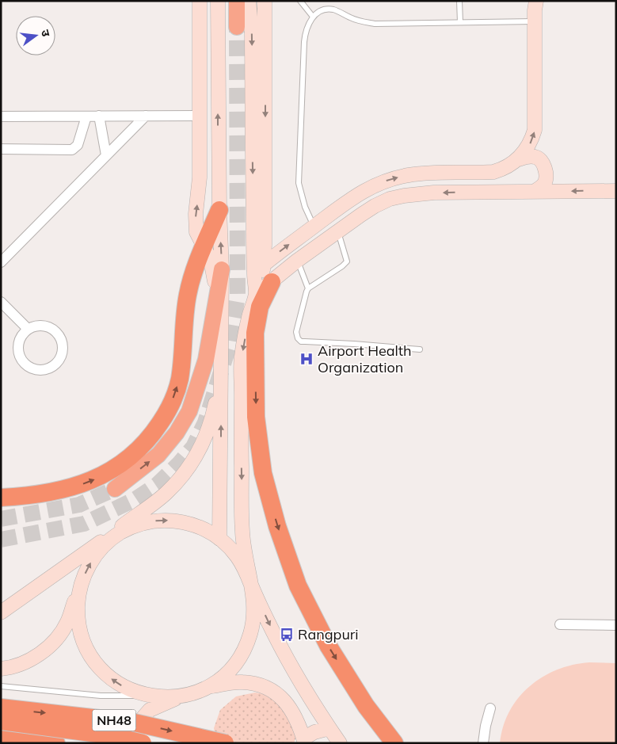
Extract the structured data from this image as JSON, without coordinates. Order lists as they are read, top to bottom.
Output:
{
  "streets": {
    "highway": ["NH48"]
  },
  "places": {
    "hospital": ["Airport Health Organization"],
    "bus stop": ["Rangpuri"]
  },
  "north": "right"
}
